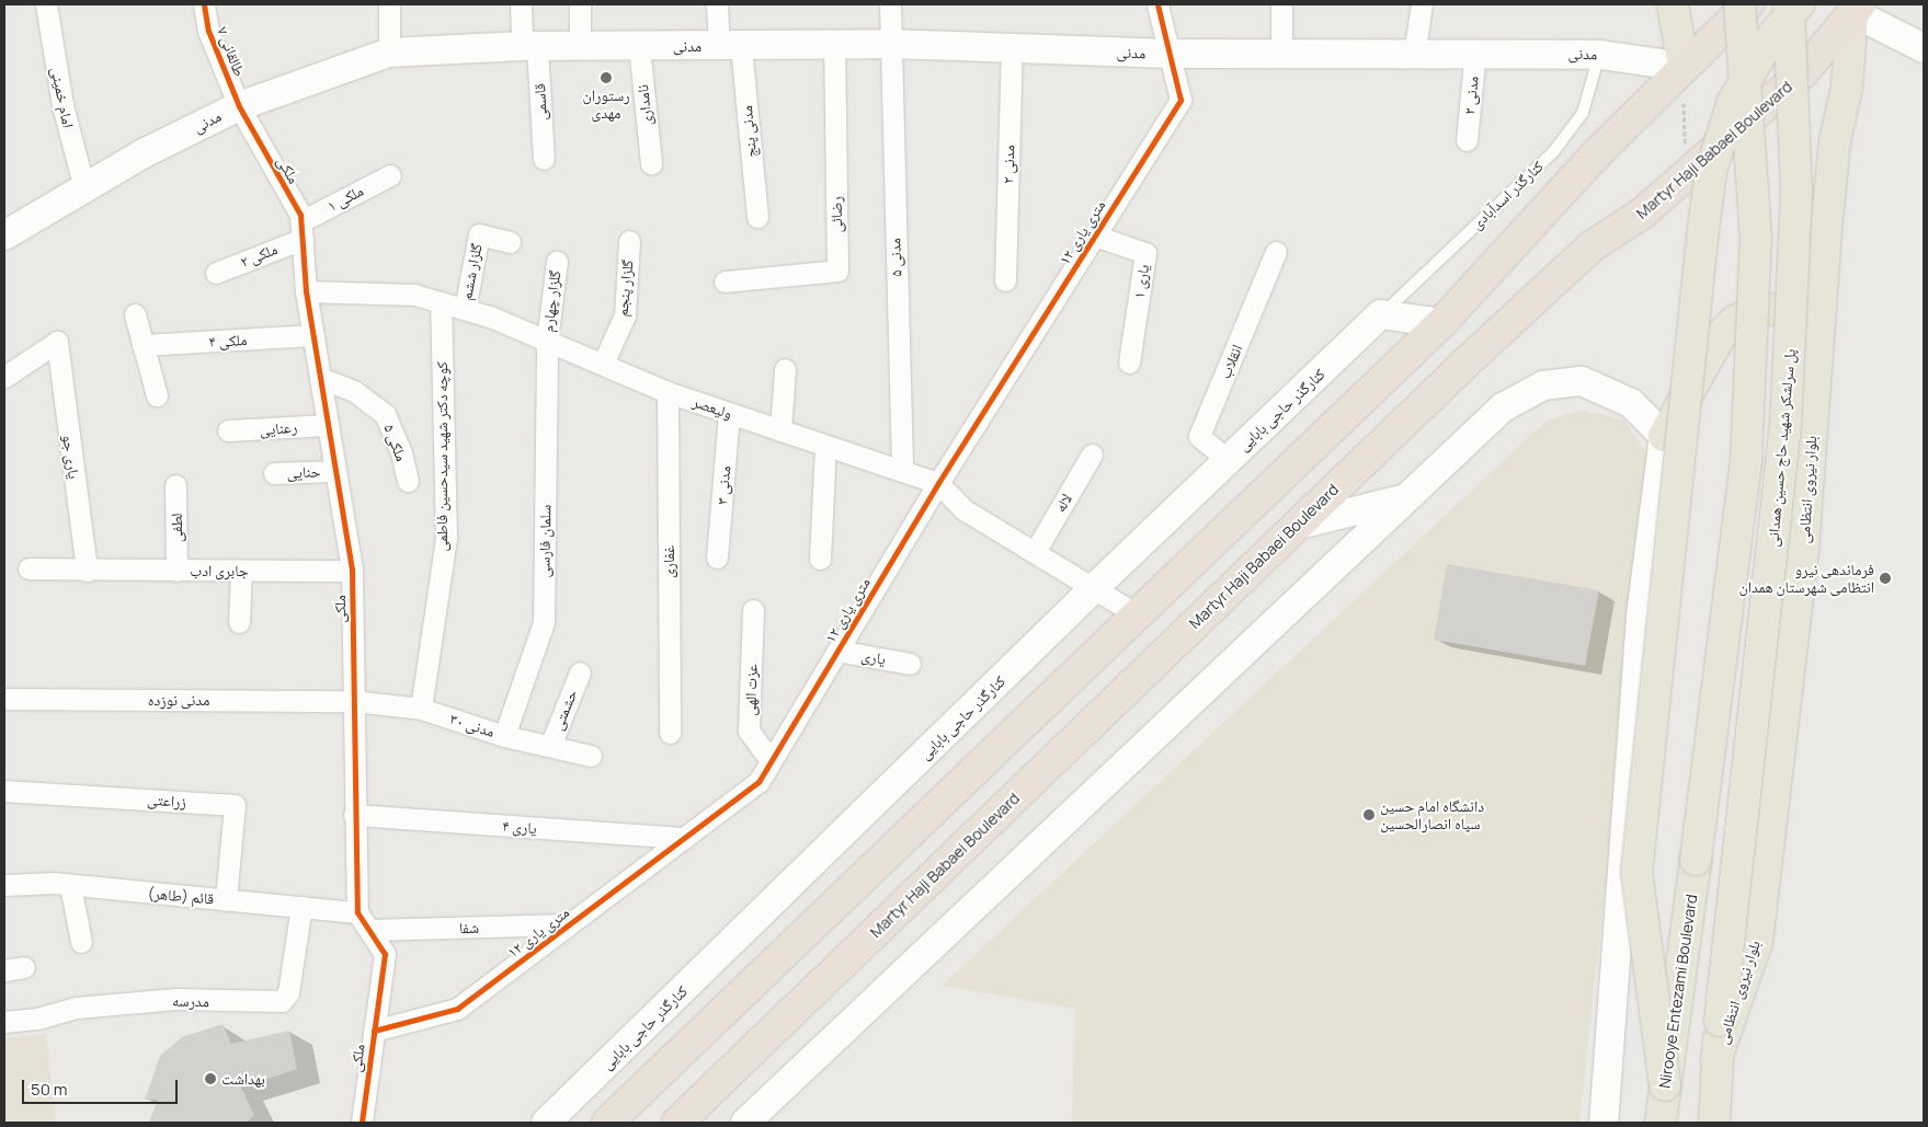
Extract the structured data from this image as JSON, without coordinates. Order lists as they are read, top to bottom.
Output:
{
  "streets": {
    "highway": ["Martyr Haji Babaei Boulevard"],
    "main road": [
      "مدنی",
      "کنارگذر حاجی بابایی",
      "پل سرلشکر شهید حاج حسین همدانی",
      "بلوار نیروی انتظامی",
      "Nirooye Entezami Boulevard"
    ],
    "street": [
      "طالقانی ۷",
      "مدنی ۲",
      "امام خمینی",
      "قاسمی",
      "نامداری",
      "مدنی پنج",
      "ملکی",
      "ملکی ۱",
      "رضائی",
      "۱۲ متری یاری",
      "ملکی ۲",
      "مدنی ۵",
      "گلزار ششم",
      "یاری ۱",
      "گلزار پنجم",
      "گلزار چهارم",
      "ملکی ۴",
      "انقلاب",
      "ولیعصر",
      "رعنایی",
      "ملکی ۵",
      "یاری جو",
      "کوچه دکتر شهید سیدحسین فاطمی",
      "حنایی",
      "مدنی ۳",
      "لاله",
      "لطفی",
      "سلمان فارسی",
      "غفاری",
      "جابری ادب",
      "یاری",
      "عزت الهی",
      "مدنی نوزده",
      "حشمتی",
      "مدنی ۳۰",
      "زراعتی",
      "یاری ۴",
      "قائم (طاهر)",
      "شفا",
      "مدرسه"
    ],
    "lane": ["کنارگذر اسدآبادی"]
  },
  "crossings": [
    ["مدنی", "طالقانی ۷"],
    ["مدنی", "مدنی ۲"],
    ["مدنی", "امام خمینی"],
    ["مدنی", "قاسمی"],
    ["مدنی", "نامداری"],
    ["مدنی", "مدنی پنج"],
    ["مدنی", "ملکی"],
    ["مدنی", "کنارگذر اسدآبادی"],
    ["مدنی", "رضائی"],
    ["مدنی", "۱۲ متری یاری"],
    ["مدنی", "مدنی ۵"],
    ["طالقانی ۷", "ملکی"],
    ["Martyr Haji Babaei Boulevard", "بلوار نیروی انتظامی"],
    ["ملکی", "ملکی ۱"],
    ["ملکی", "۱۲ متری یاری"],
    ["ملکی", "ملکی ۲"],
    ["ملکی", "ملکی ۴"],
    ["ملکی", "ولیعصر"],
    ["ملکی", "رعنایی"],
    ["ملکی", "ملکی ۵"],
    ["ملکی", "حنایی"],
    ["ملکی", "جابری ادب"],
    ["ملکی", "مدنی نوزده"],
    ["ملکی", "مدنی ۳۰"],
    ["ملکی", "یاری ۴"],
    ["ملکی", "قائم (طاهر)"],
    ["ملکی", "شفا"],
    ["کنارگذر اسدآبادی", "کنارگذر حاجی بابایی"],
    ["ملکی ۱", "ملکی ۲"],
    ["۱۲ متری یاری", "یاری ۱"],
    ["۱۲ متری یاری", "ولیعصر"],
    ["۱۲ متری یاری", "یاری"],
    ["۱۲ متری یاری", "عزت الهی"],
    ["۱۲ متری یاری", "یاری ۴"],
    ["۱۲ متری یاری", "شفا"],
    ["مدنی ۵", "ولیعصر"],
    ["گلزار ششم", "ولیعصر"],
    ["گلزار پنجم", "ولیعصر"],
    ["گلزار چهارم", "ولیعصر"],
    ["گلزار چهارم", "سلمان فارسی"],
    ["انقلاب", "کنارگذر حاجی بابایی"],
    ["ولیعصر", "کنارگذر حاجی بابایی"],
    ["ولیعصر", "کوچه دکتر شهید سیدحسین فاطمی"],
    ["ولیعصر", "مدنی ۳"],
    ["ولیعصر", "لاله"],
    ["ولیعصر", "سلمان فارسی"],
    ["ولیعصر", "غفاری"],
    ["پل سرلشکر شهید حاج حسین همدانی", "بلوار نیروی انتظامی"],
    ["یاری جو", "جابری ادب"],
    ["کوچه دکتر شهید سیدحسین فاطمی", "مدنی ۳۰"],
    ["لطفی", "جابری ادب"],
    ["سلمان فارسی", "مدنی ۳۰"],
    ["مدنی نوزده", "مدنی ۳۰"],
    ["حشمتی", "مدنی ۳۰"],
    ["زراعتی", "قائم (طاهر)"],
    ["قائم (طاهر)", "مدرسه"]
  ],
  "places": [
    "رستوران مهدی",
    "فرماندهی نیرو انتظامی شهرستان همدان",
    "دانشگاه امام حسین سپاه انصارالحسین",
    "بهداشت"
  ],
  "scale_bar": "50 m"
}
